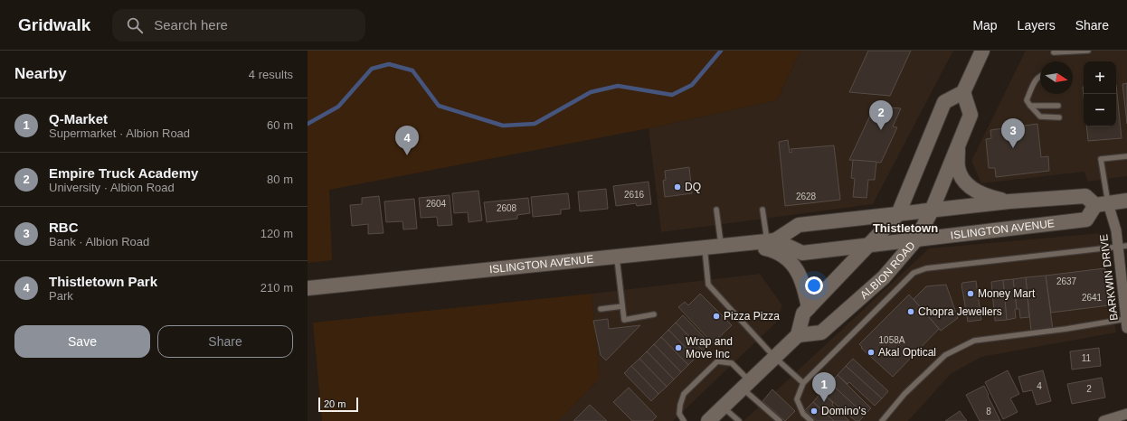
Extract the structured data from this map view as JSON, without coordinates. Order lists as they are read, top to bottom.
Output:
{
  "streets": {
    "main road": ["ISLINGTON AVENUE", "ALBION ROAD"],
    "street": ["BARKWIN DRIVE"]
  },
  "crossings": [
    ["ISLINGTON AVENUE", "ALBION ROAD"],
    ["ISLINGTON AVENUE", "BARKWIN DRIVE"]
  ],
  "districts": ["Thistletown"],
  "places": [
    "DQ",
    "Money Mart",
    "Chopra Jewellers",
    "Pizza Pizza",
    "Wrap and Move Inc",
    "Akal Optical",
    "Domino's"
  ],
  "house_numbers": [
    "2616",
    "2628",
    "2604",
    "2608",
    "2637",
    "2641",
    "1058A",
    "11",
    "4",
    "2",
    "8"
  ],
  "scale_bar": "20 m",
  "north": "right",
  "page": {
    "header": "Gridwalk",
    "search": "Search here",
    "nav": ["Map", "Layers", "Share"],
    "heading": ["Nearby", "4 results"],
    "map_buttons": ["+", "−"],
    "list": [
      {
        "mark": "1",
        "name": "Q-Market",
        "note": "Supermarket · Albion Road",
        "value": "60 m"
      },
      {
        "mark": "2",
        "name": "Empire Truck Academy",
        "note": "University · Albion Road",
        "value": "80 m"
      },
      {
        "mark": "3",
        "name": "RBC",
        "note": "Bank · Albion Road",
        "value": "120 m"
      },
      {
        "mark": "4",
        "name": "Thistletown Park",
        "note": "Park",
        "value": "210 m"
      }
    ],
    "pins": [
      "2",
      "3",
      "4",
      "1"
    ],
    "buttons": ["Save", "Share"],
    "scale": "20 m"
  }
}
